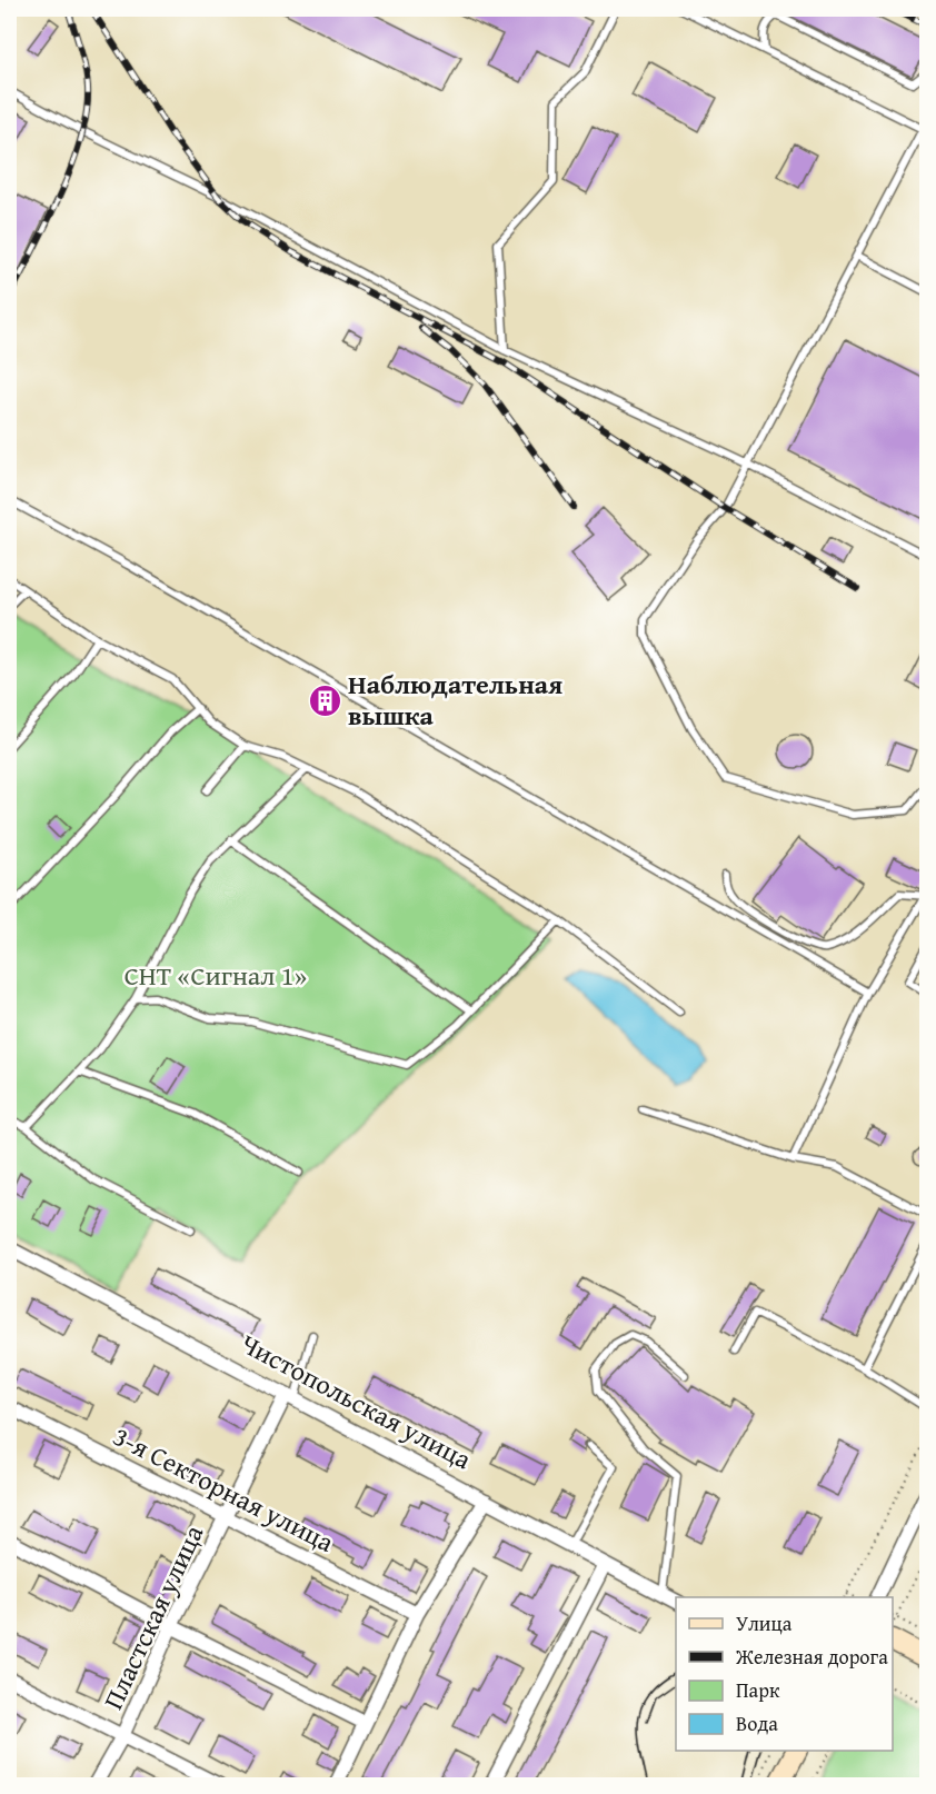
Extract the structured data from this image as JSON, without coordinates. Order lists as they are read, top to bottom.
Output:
{
  "streets": {
    "street": ["Чистопольская улица", "3-я Секторная улица", "Пластская улица"]
  },
  "crossings": [
    ["Чистопольская улица", "Пластская улица"],
    ["3-я Секторная улица", "Пластская улица"]
  ],
  "parks": ["СНТ «Сигнал 1»"],
  "places": {
    "building": ["Наблюдательная вышка"]
  },
  "legend": [
    "Улица",
    "Железная дорога",
    "Парк",
    "Вода"
  ]
}
